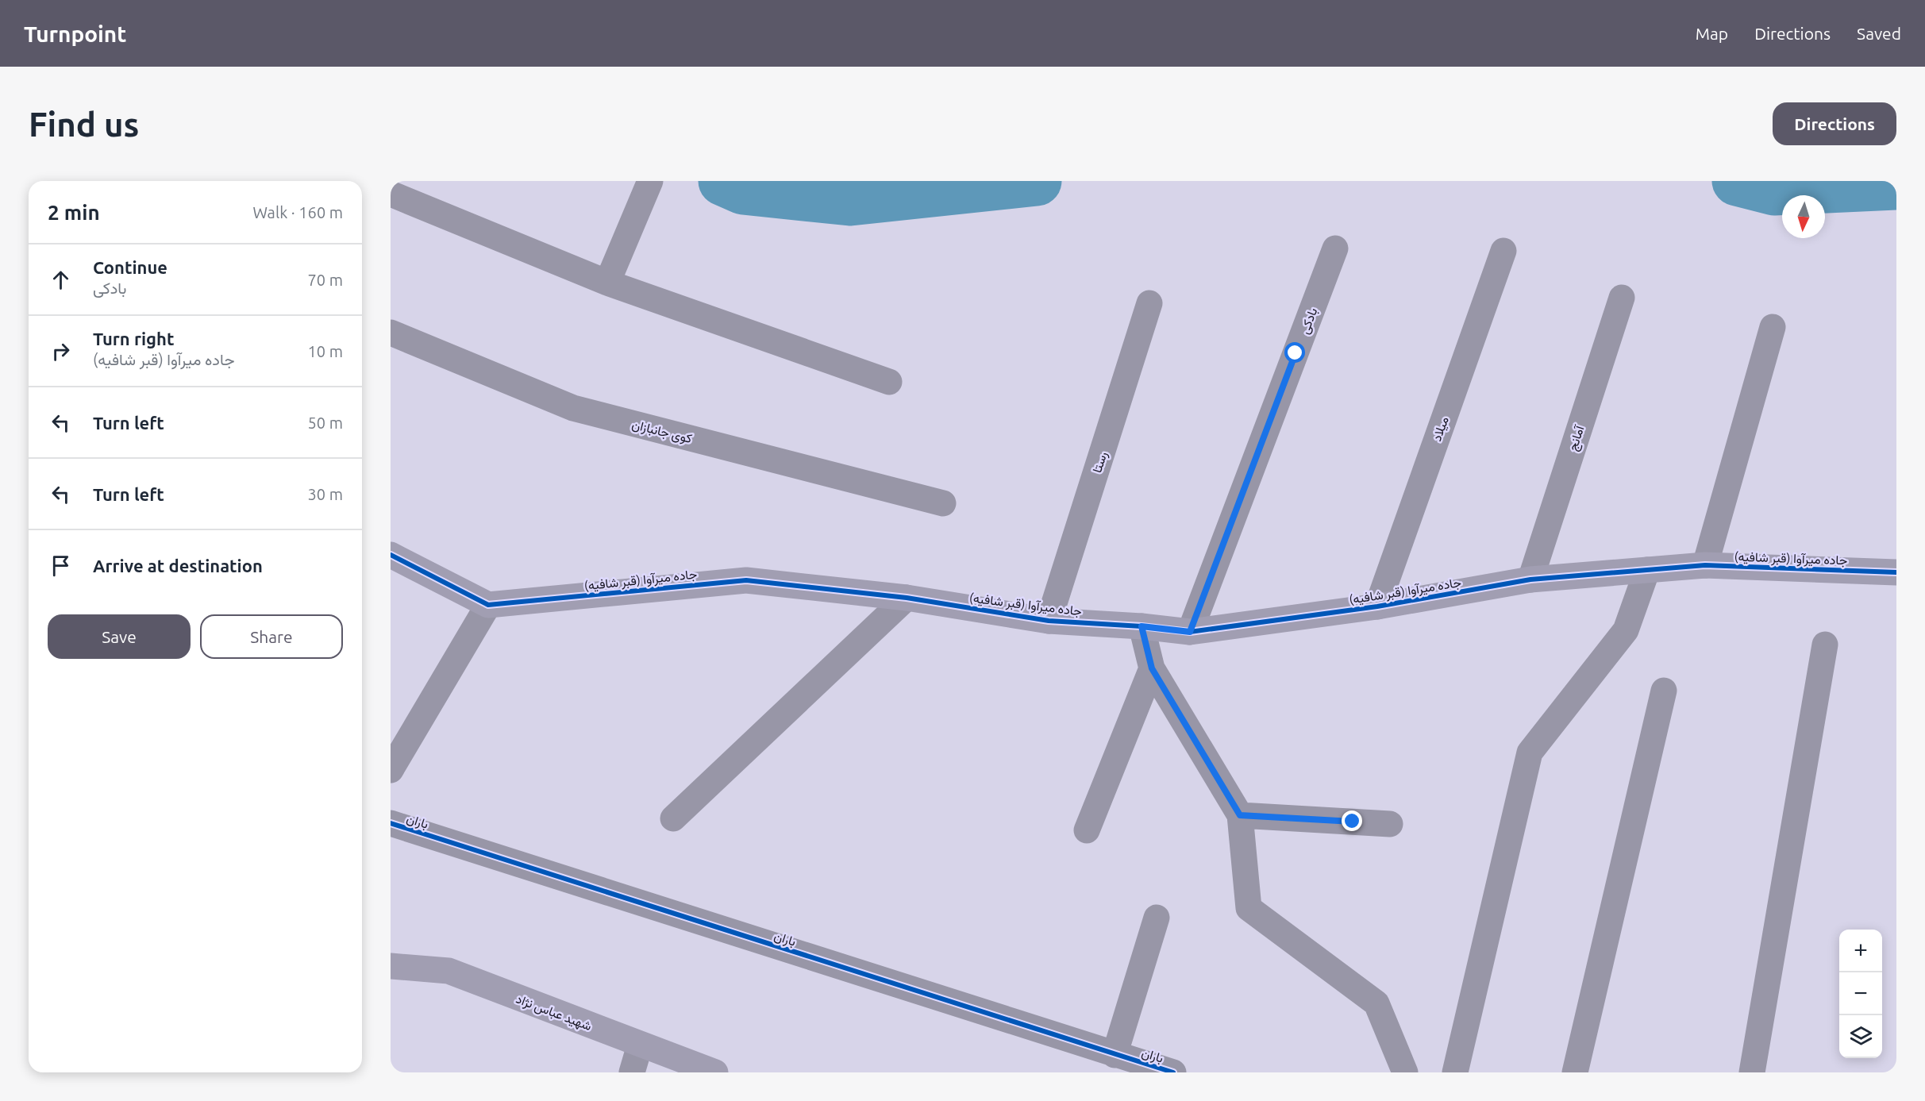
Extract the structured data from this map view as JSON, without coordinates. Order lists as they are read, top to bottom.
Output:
{
  "streets": {
    "street": [
      "بادکی",
      "میلاد",
      "کوی جانبازان",
      "آمانج",
      "رستا",
      "جاده میرآوا (قبر شافیه)",
      "باران",
      "شهید عباس نژاد"
    ]
  },
  "crossings": [
    ["بادکی", "جاده میرآوا (قبر شافیه)"],
    ["میلاد", "جاده میرآوا (قبر شافیه)"],
    ["آمانج", "جاده میرآوا (قبر شافیه)"],
    ["رستا", "جاده میرآوا (قبر شافیه)"]
  ],
  "north": "bottom",
  "page": {
    "header": "Turnpoint",
    "nav": ["Map", "Directions", "Saved"],
    "buttons": [
      "Directions",
      ["Save", "Share"]
    ],
    "title": "Find us",
    "heading": ["2 min", "Walk · 160 m"],
    "list": [
      ["Continue", "بادکی", "70 m"],
      ["Turn right", "جاده میرآوا (قبر شافیه)", "10 m"],
      ["Turn left", "50 m"],
      ["Turn left", "30 m"],
      "Arrive at destination"
    ],
    "map_buttons": ["+", "−"]
  }
}
